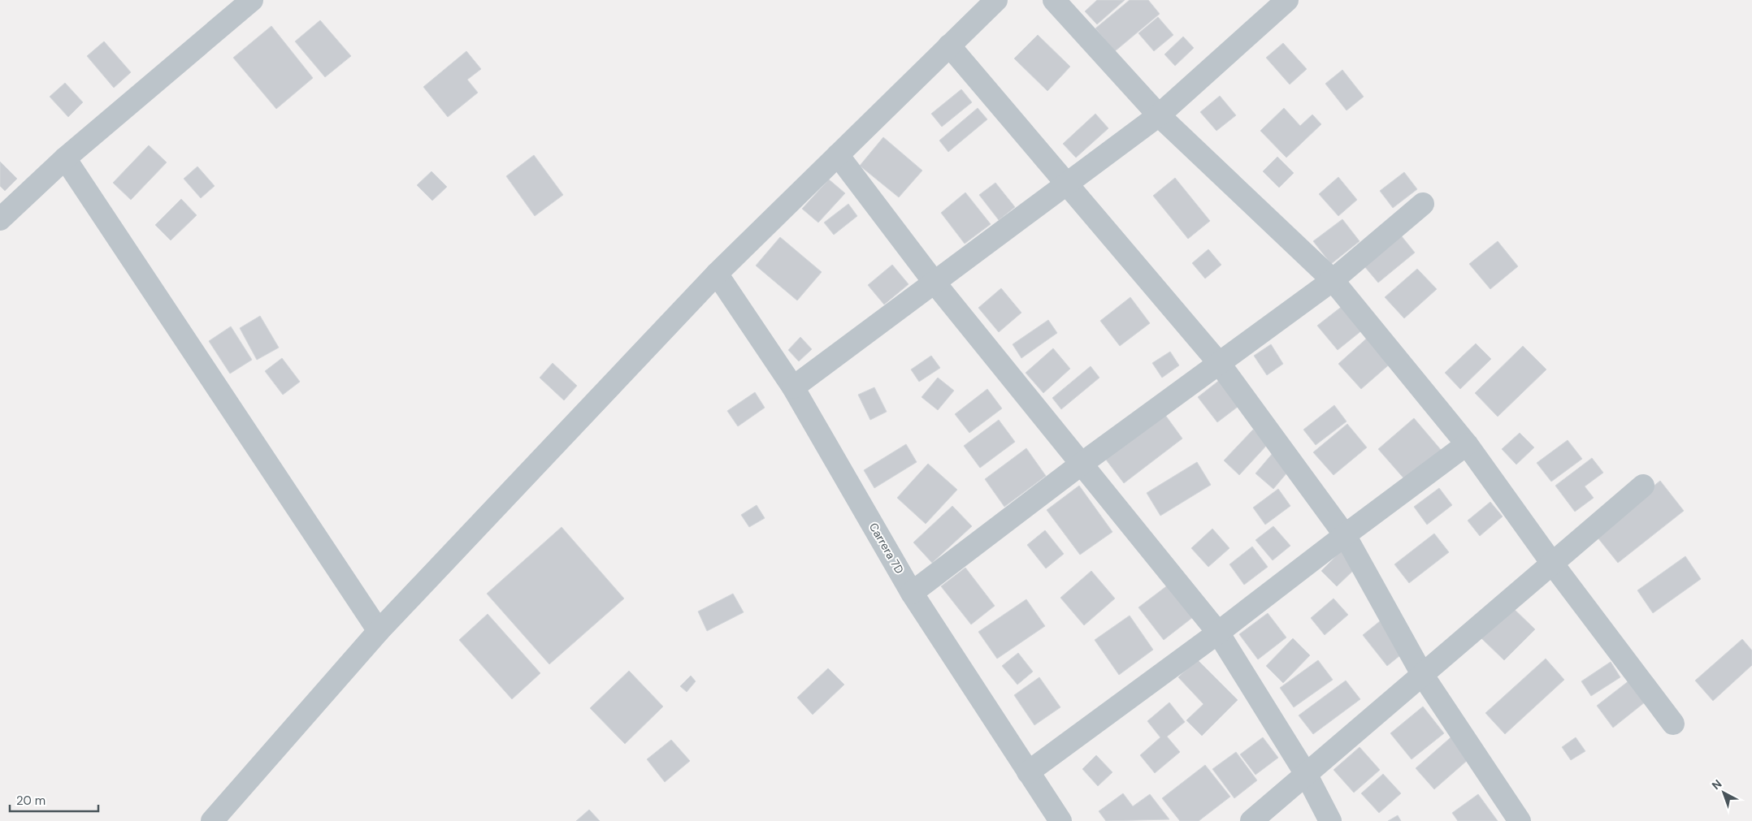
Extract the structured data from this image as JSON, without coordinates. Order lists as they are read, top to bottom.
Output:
{
  "streets": {
    "street": ["Carrera 7D"]
  },
  "scale_bar": "20 m",
  "north": "top left"
}
